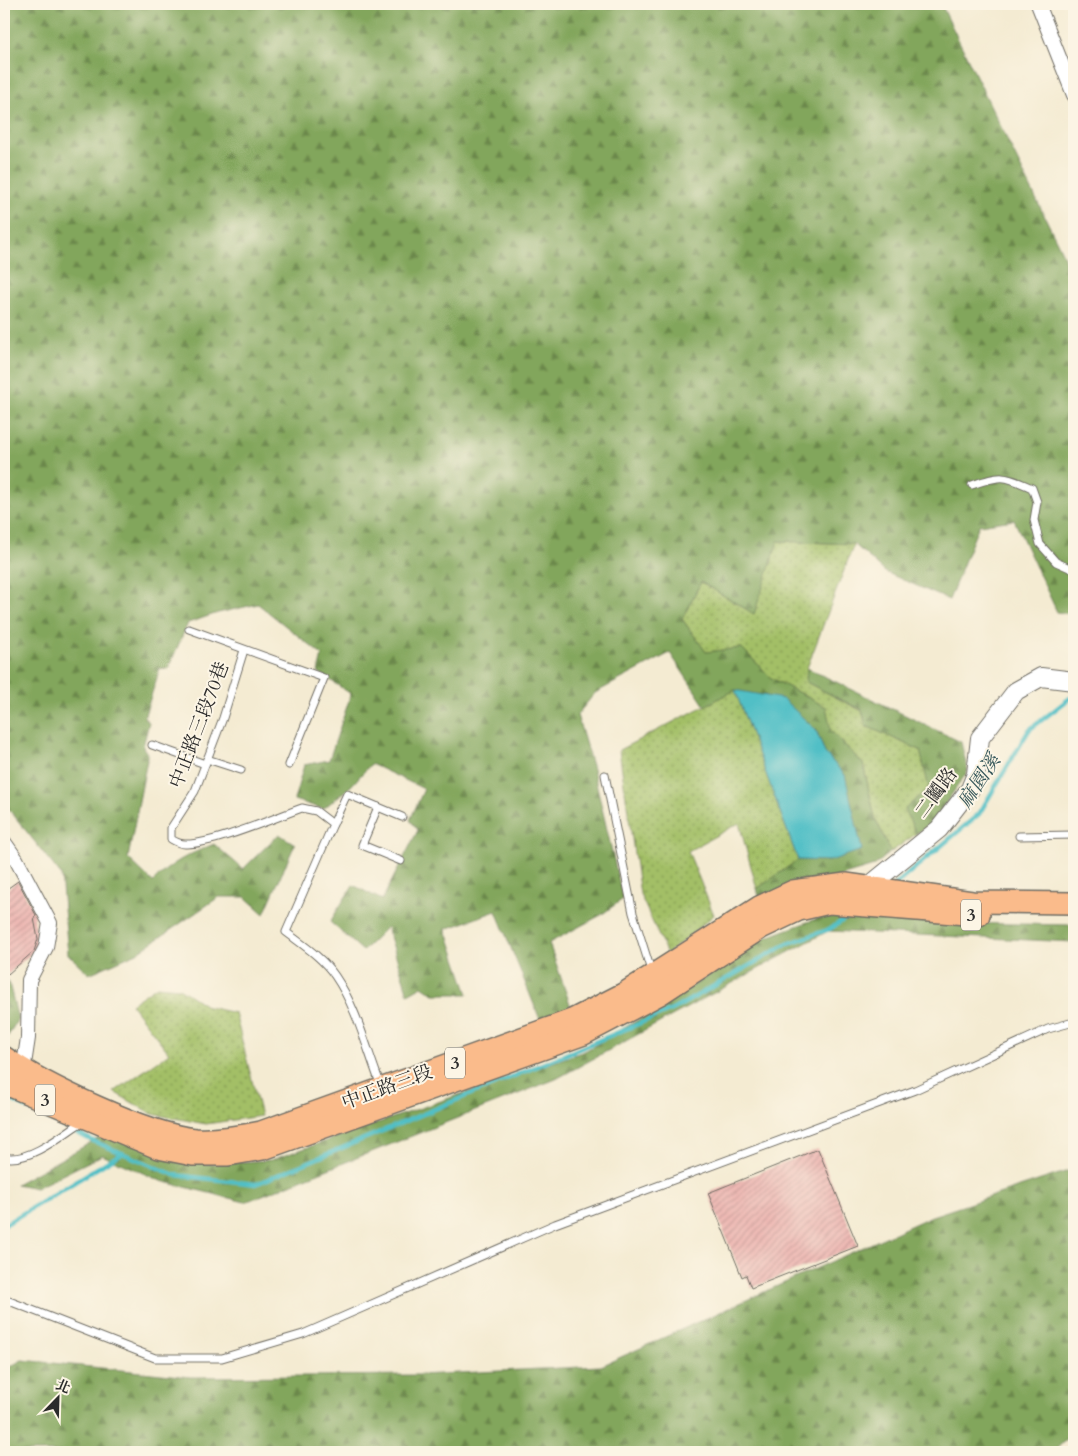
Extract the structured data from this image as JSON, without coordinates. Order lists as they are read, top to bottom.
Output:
{
  "streets": {
    "main road": ["3", "中正路三段"],
    "street": ["二鬮路"],
    "lane": ["中正路三段70巷"]
  },
  "crossings": [
    ["二鬮路", "3"],
    ["二鬮路", "中正路三段"],
    ["3", "中正路三段"]
  ],
  "water": ["麻園溪"],
  "north": "top right"
}
